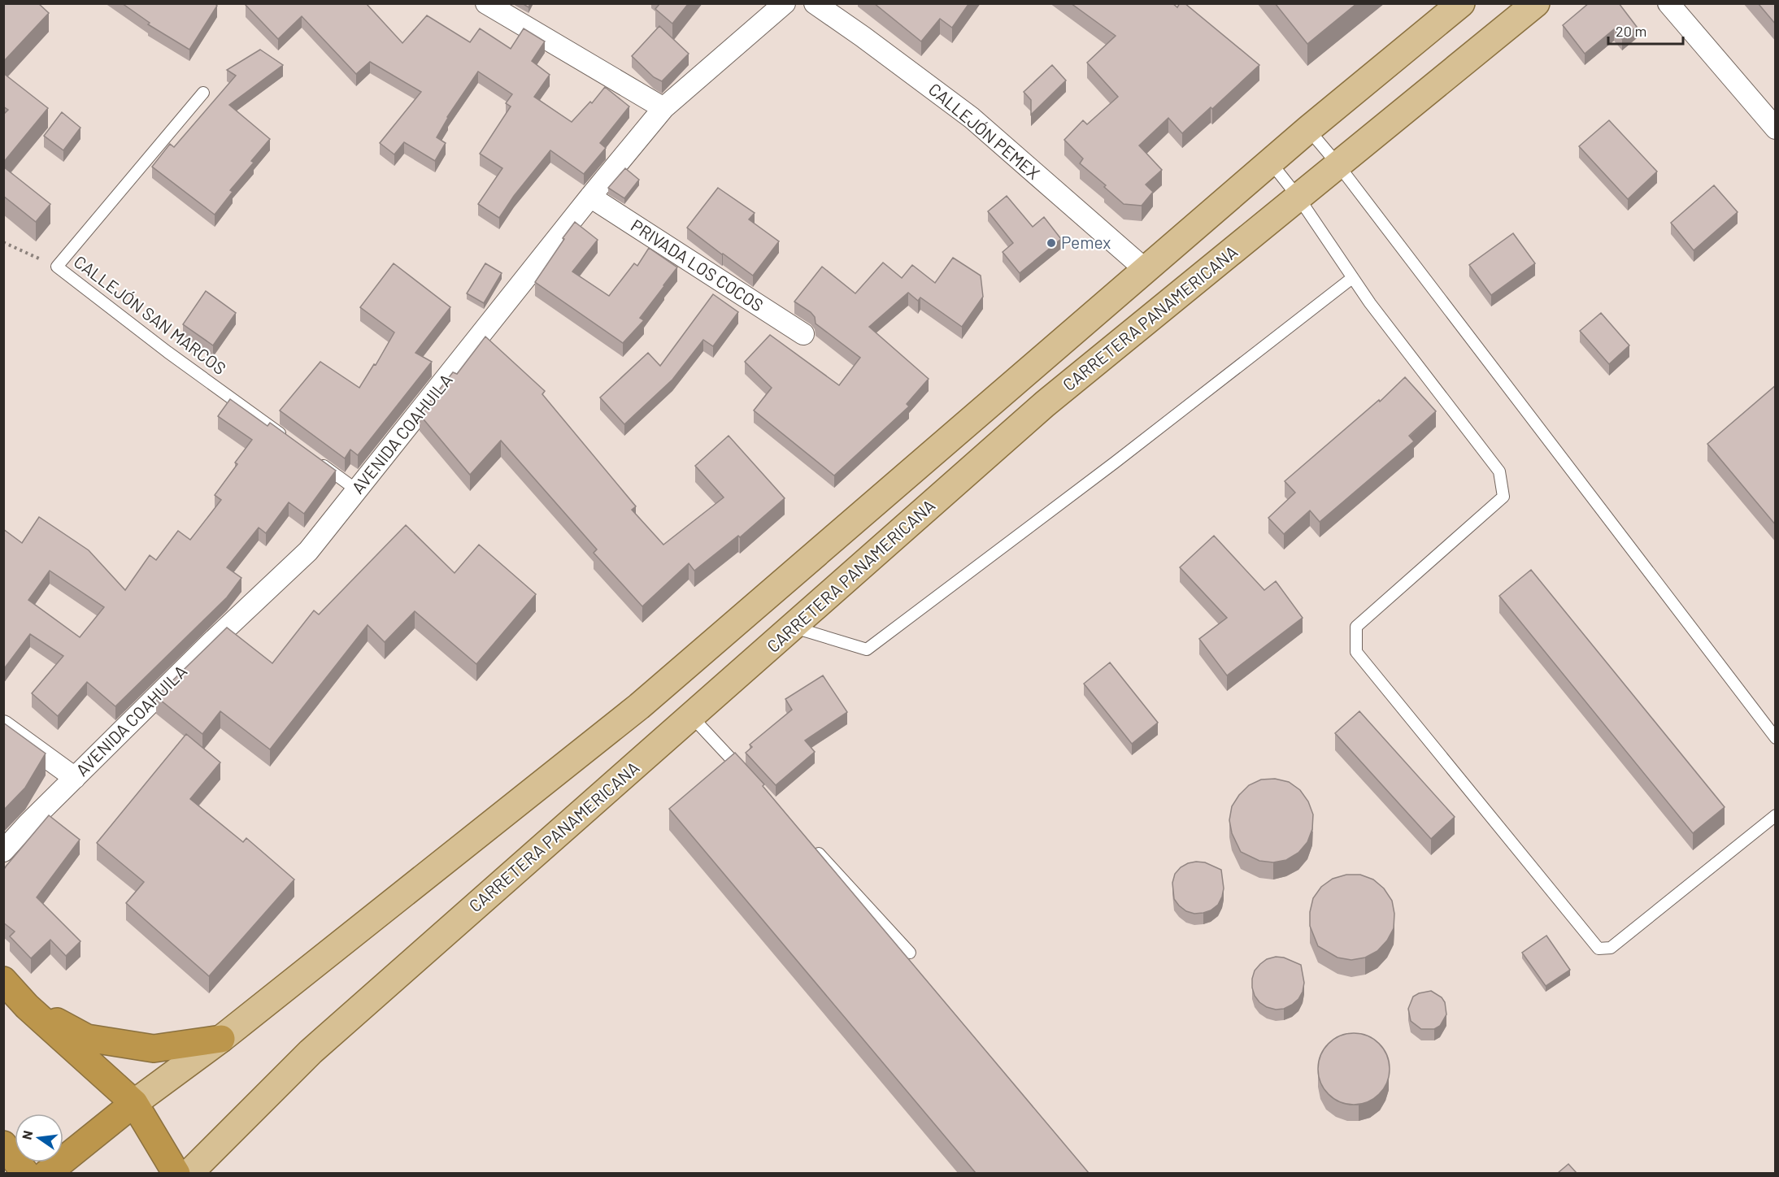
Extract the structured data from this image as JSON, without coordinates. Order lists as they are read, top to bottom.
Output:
{
  "streets": {
    "main road": ["CARRETERA PANAMERICANA"],
    "street": ["CALLEJÓN PEMEX", "PRIVADA LOS COCOS", "AVENIDA COAHUILA"],
    "lane": ["CALLEJÓN SAN MARCOS"]
  },
  "crossings": [
    ["PRIVADA LOS COCOS", "AVENIDA COAHUILA"]
  ],
  "places": ["Pemex"],
  "scale_bar": "20 m",
  "north": "left"
}
